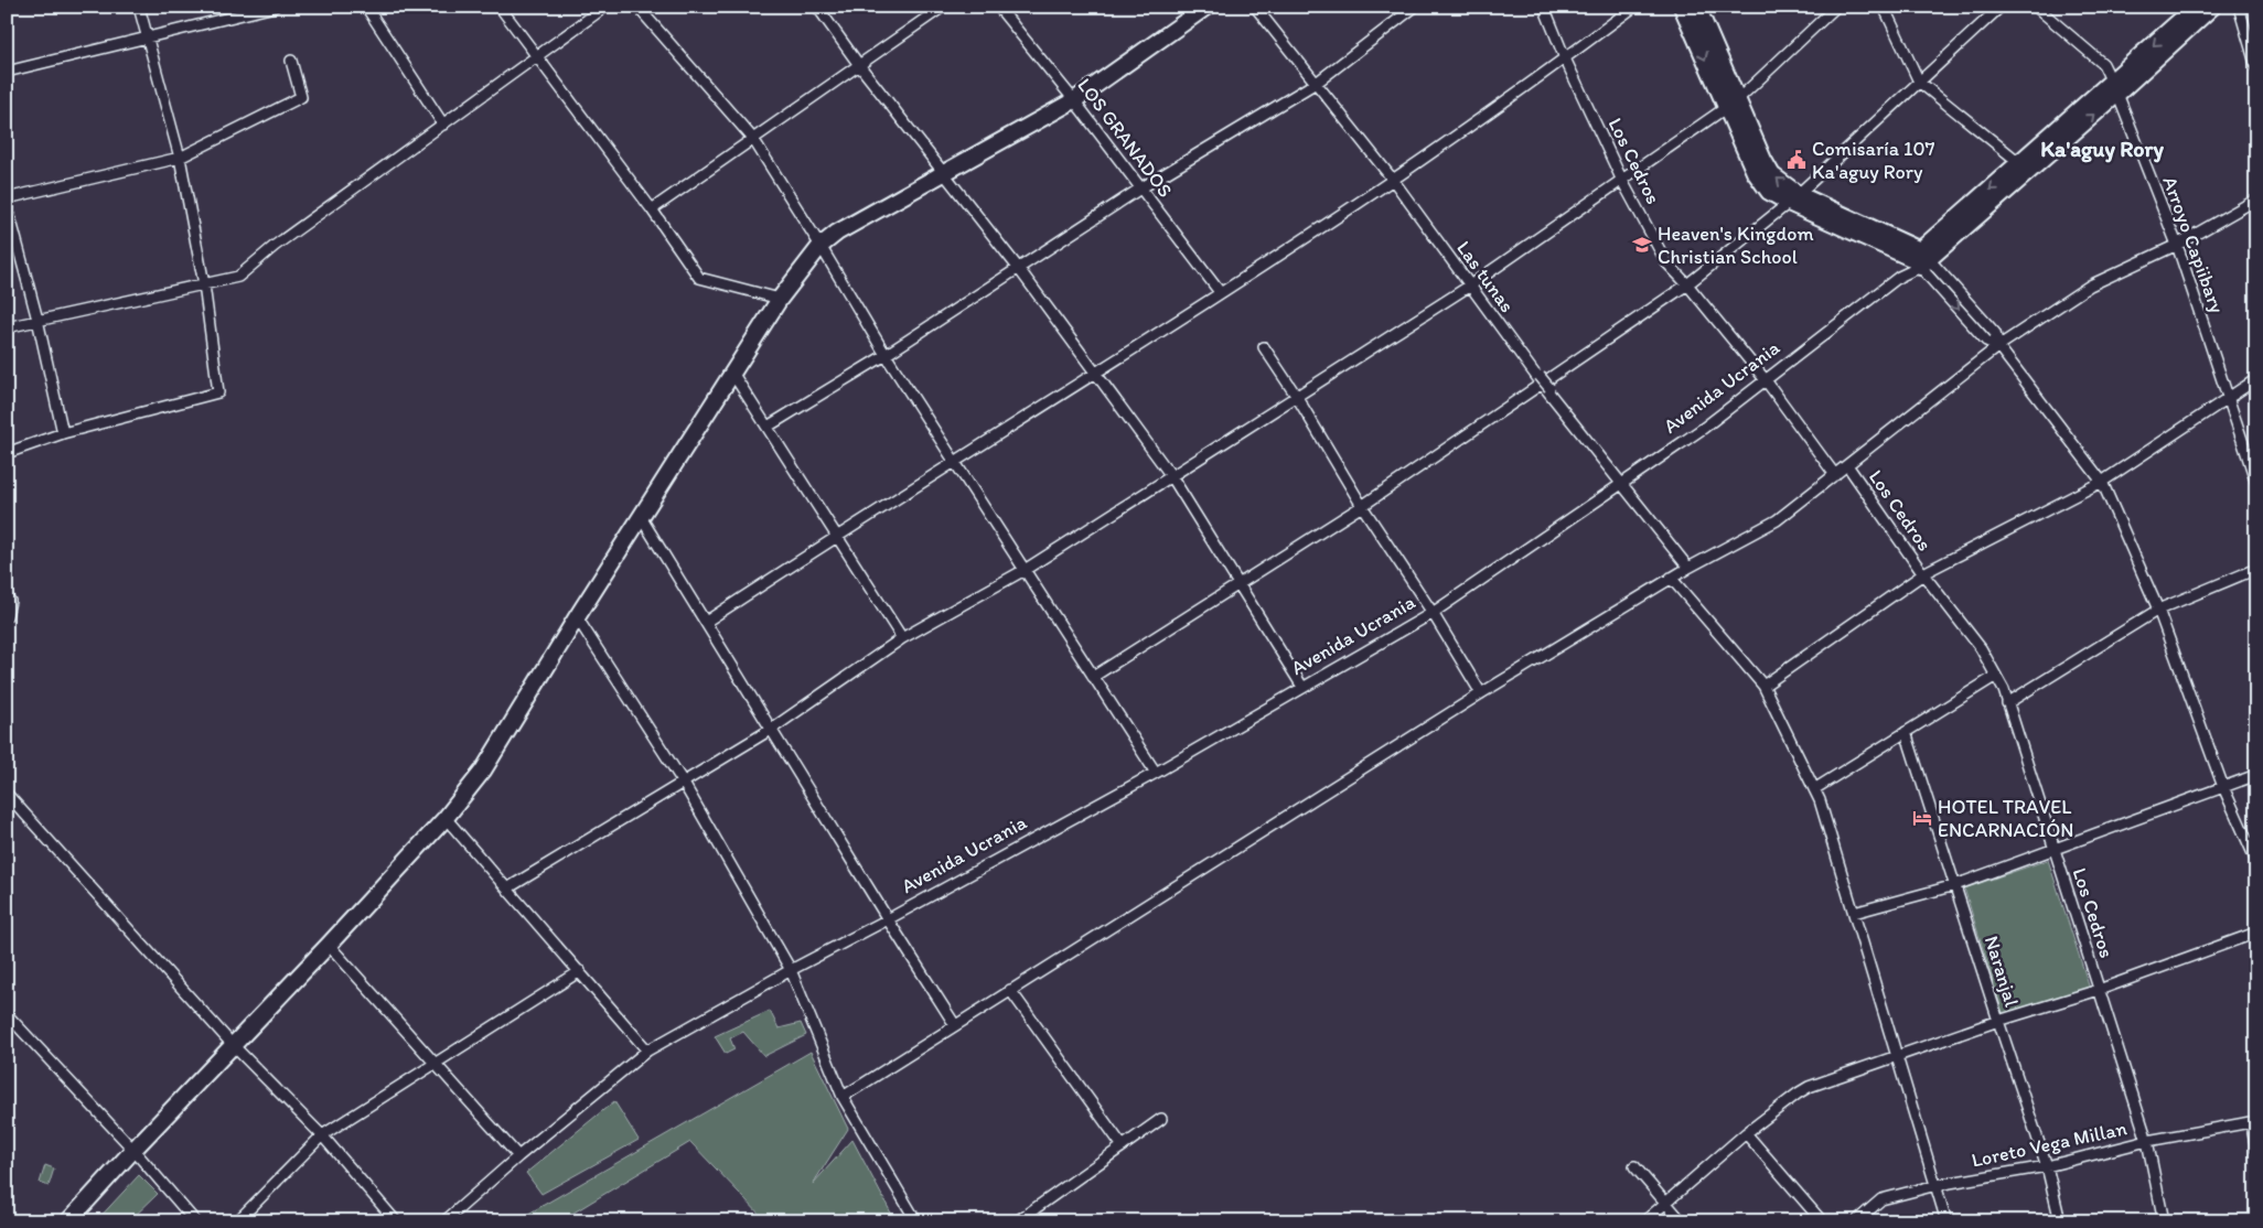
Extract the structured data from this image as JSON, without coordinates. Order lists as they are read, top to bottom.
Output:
{
  "streets": {
    "street": [
      "LOS GRANADOS",
      "Los Cedros",
      "Arroyo Capiibary",
      "Las tunas",
      "Avenida Ucrania",
      "Naranjal",
      "Loreto Vega Millan"
    ]
  },
  "crossings": [
    ["Los Cedros", "Avenida Ucrania"],
    ["Los Cedros", "Loreto Vega Millan"],
    ["Arroyo Capiibary", "Avenida Ucrania"],
    ["Las tunas", "Avenida Ucrania"],
    ["Naranjal", "Loreto Vega Millan"]
  ],
  "districts": ["Ka'aguy Rory"],
  "places": {
    "public building": ["Comisaría 107 Ka'aguy Rory"],
    "school or university": ["Heaven's Kingdom Christian School"],
    "hotel": ["HOTEL TRAVEL ENCARNACIÓN"]
  }
}
